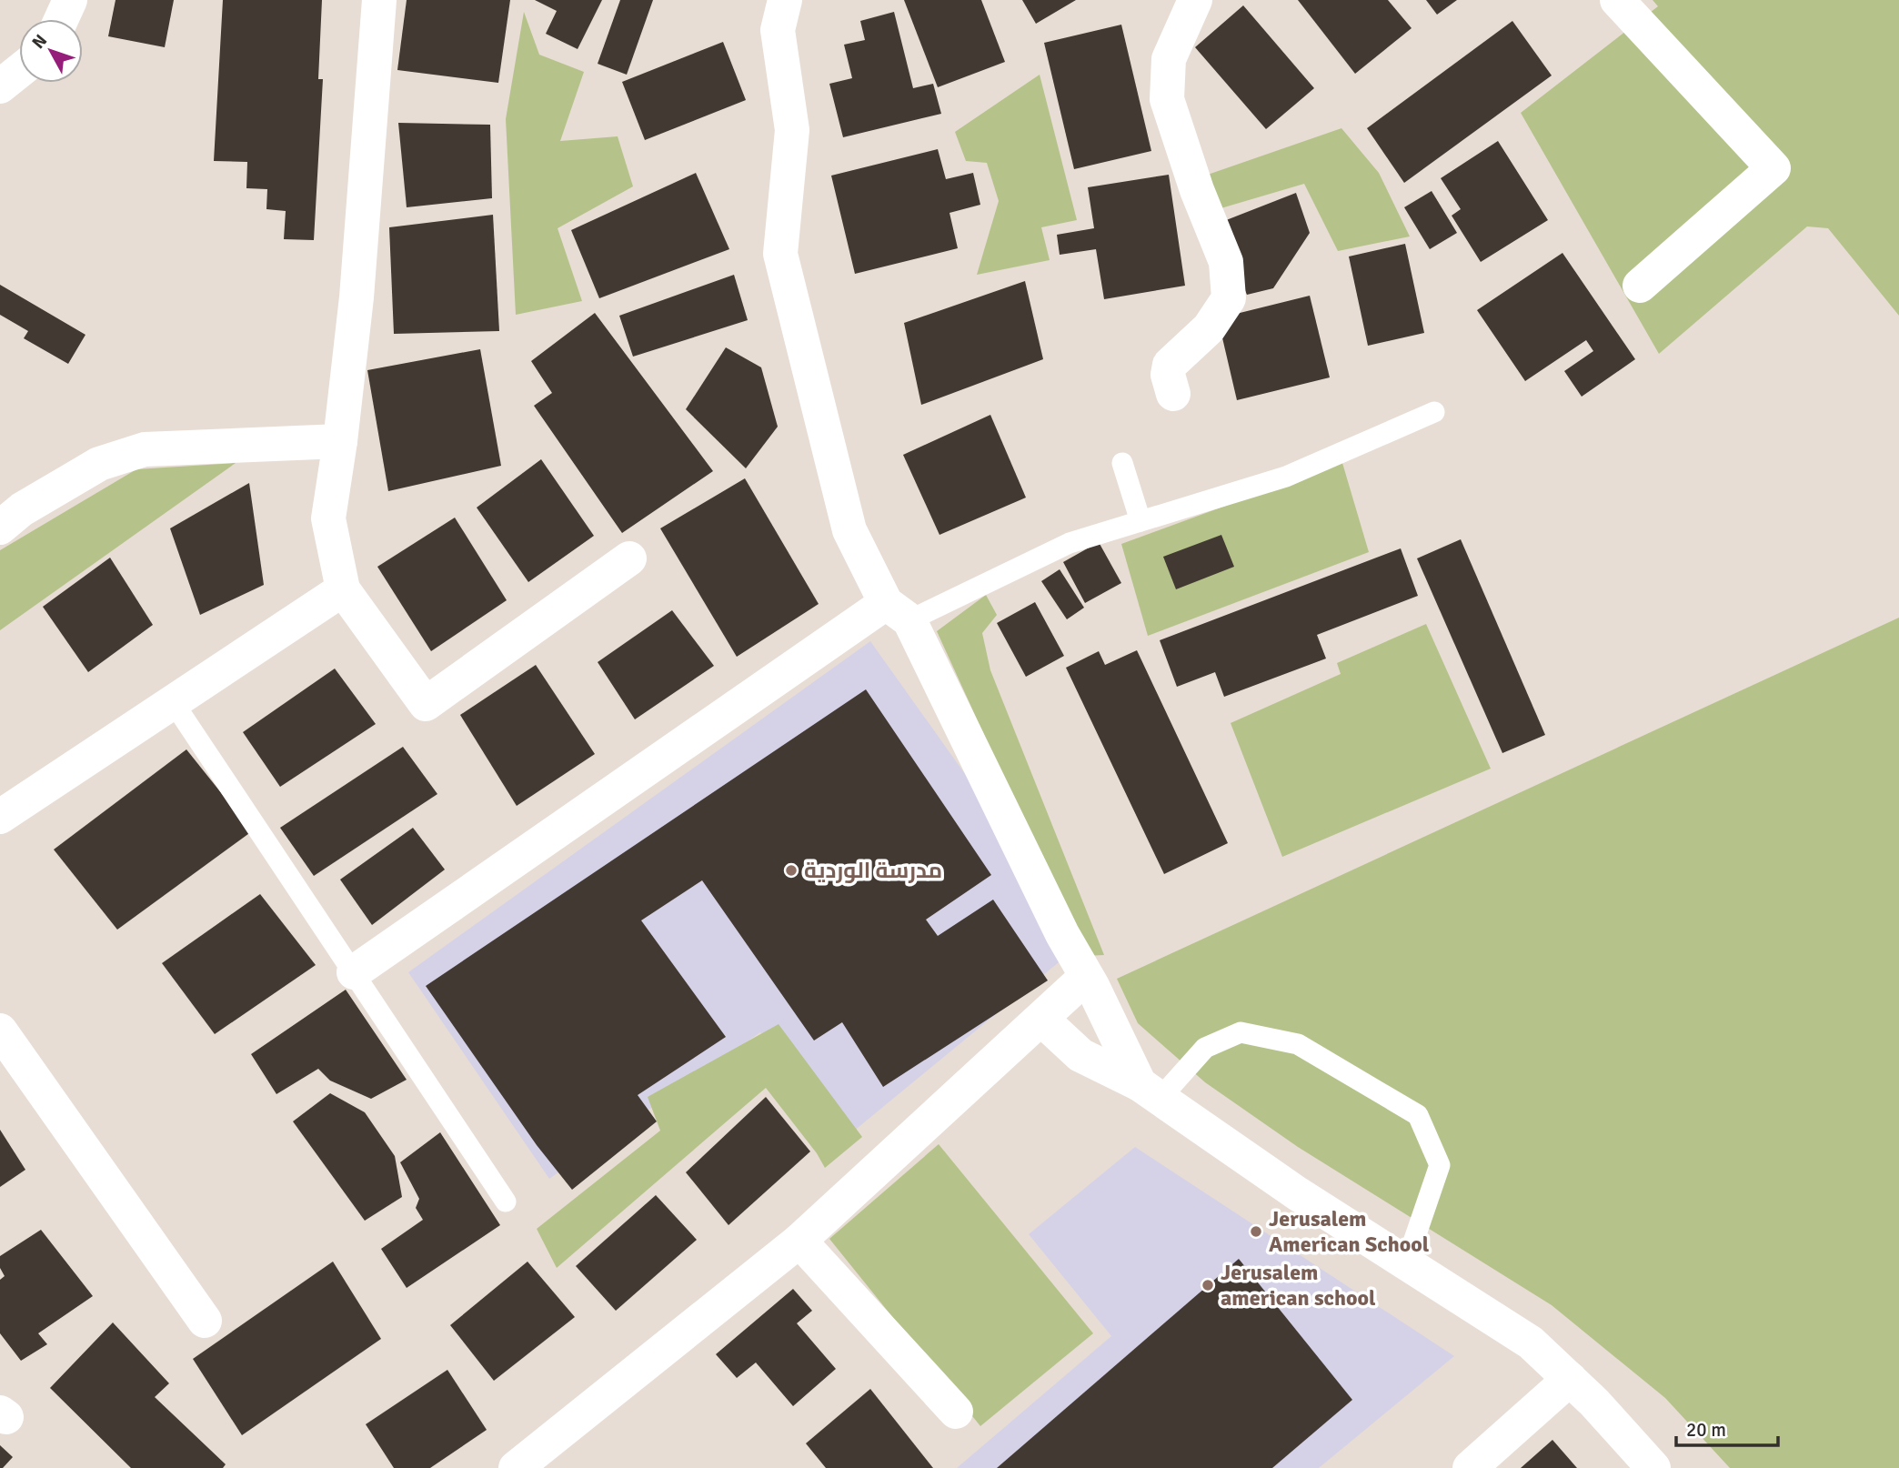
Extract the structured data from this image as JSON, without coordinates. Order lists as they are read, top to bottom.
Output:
{
  "places": ["مدرسة الوردية", "Jerusalem American School", "Jerusalem american school"],
  "scale_bar": "20 m",
  "north": "top left"
}
